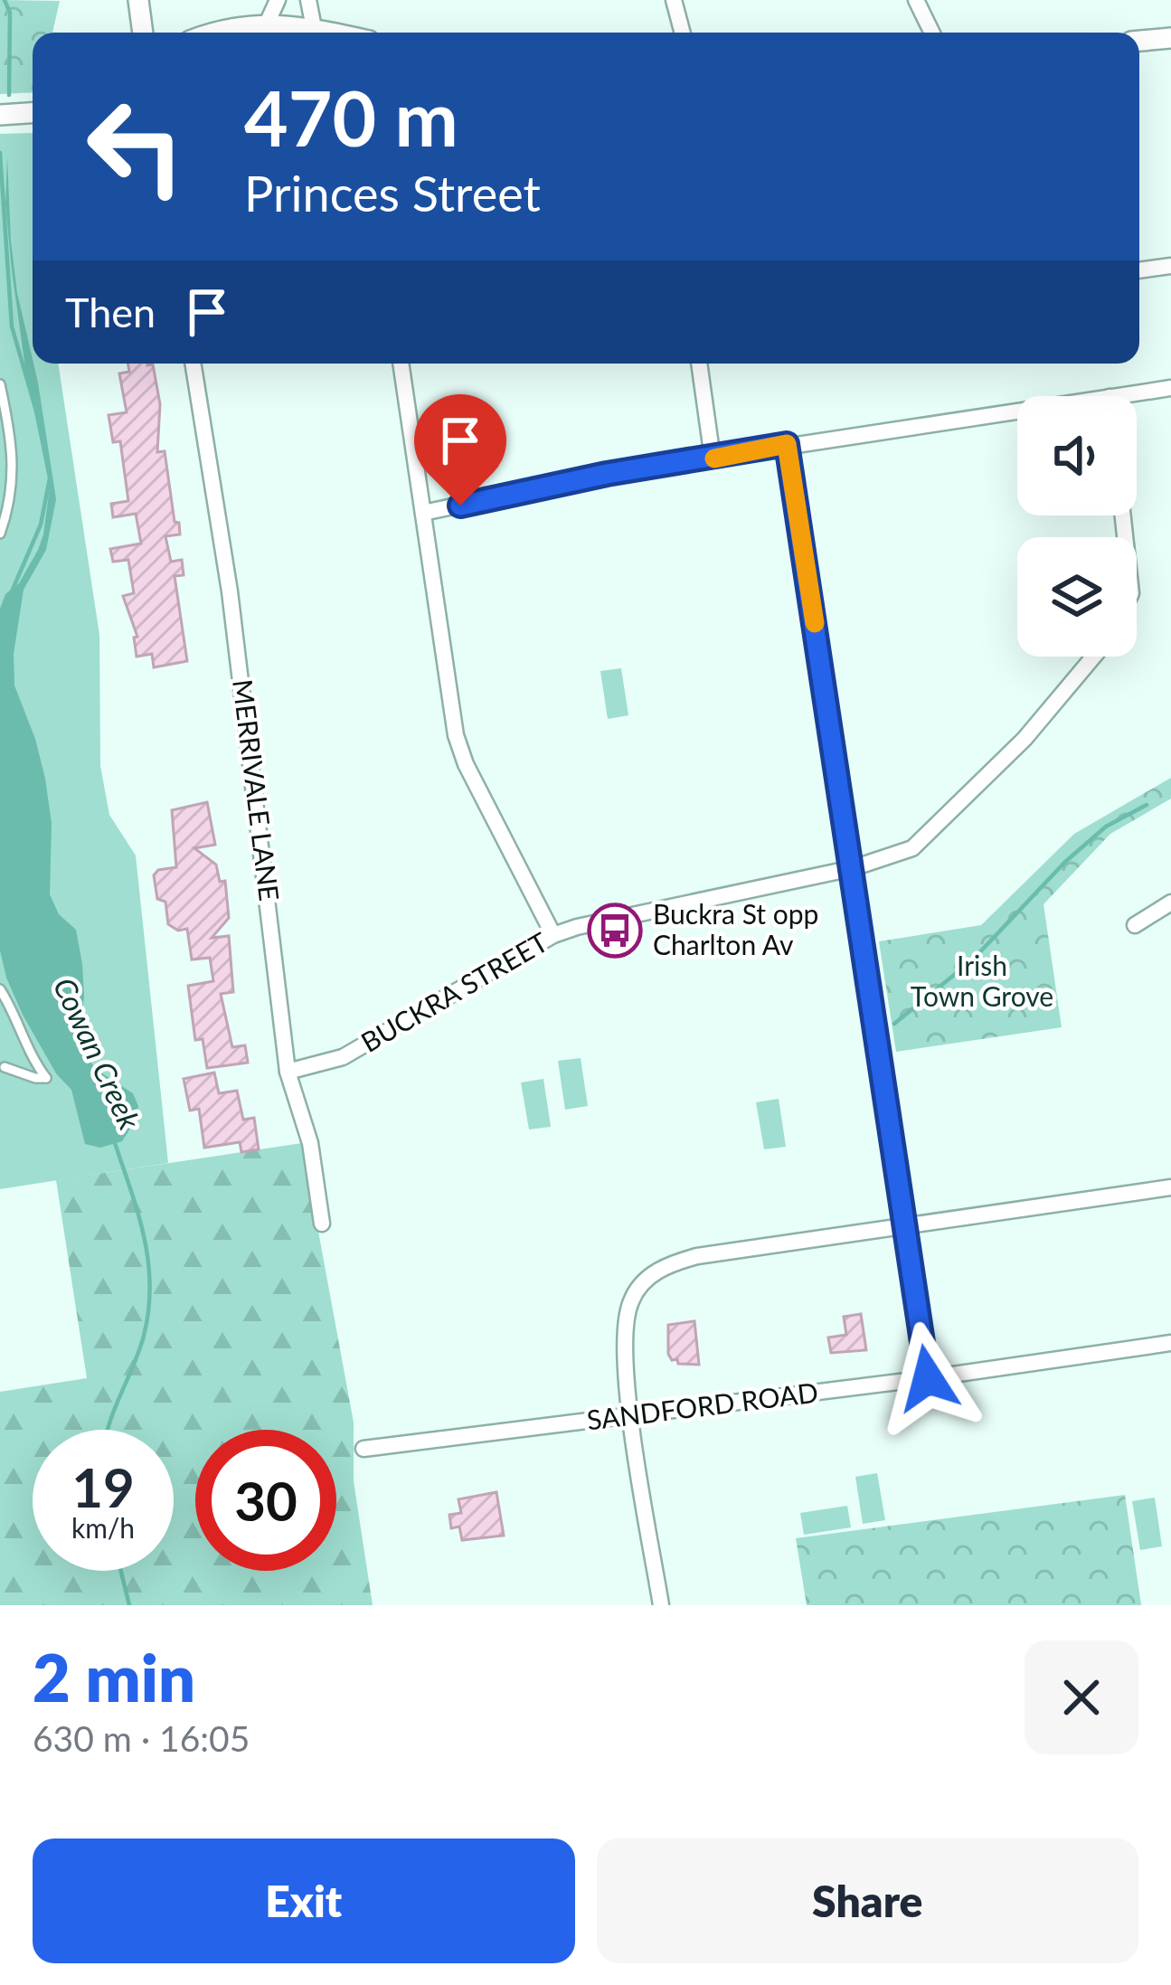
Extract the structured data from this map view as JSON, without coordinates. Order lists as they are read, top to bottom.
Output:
{
  "streets": {
    "street": ["MERRIVALE LANE", "BUCKRA STREET", "SANDFORD ROAD"]
  },
  "crossings": [
    ["MERRIVALE LANE", "BUCKRA STREET"]
  ],
  "water": ["Cowan Creek"],
  "parks": ["Irish Town Grove"],
  "places": {
    "bus stop": ["Buckra St opp Charlton Av"]
  },
  "page": {
    "turn": ["470 m", "Princes Street"],
    "then": "Then",
    "speed": "19 km/h",
    "limit": "30",
    "heading": ["2 min", "630 m · 16:05"],
    "buttons": ["Exit", "Share"]
  }
}
